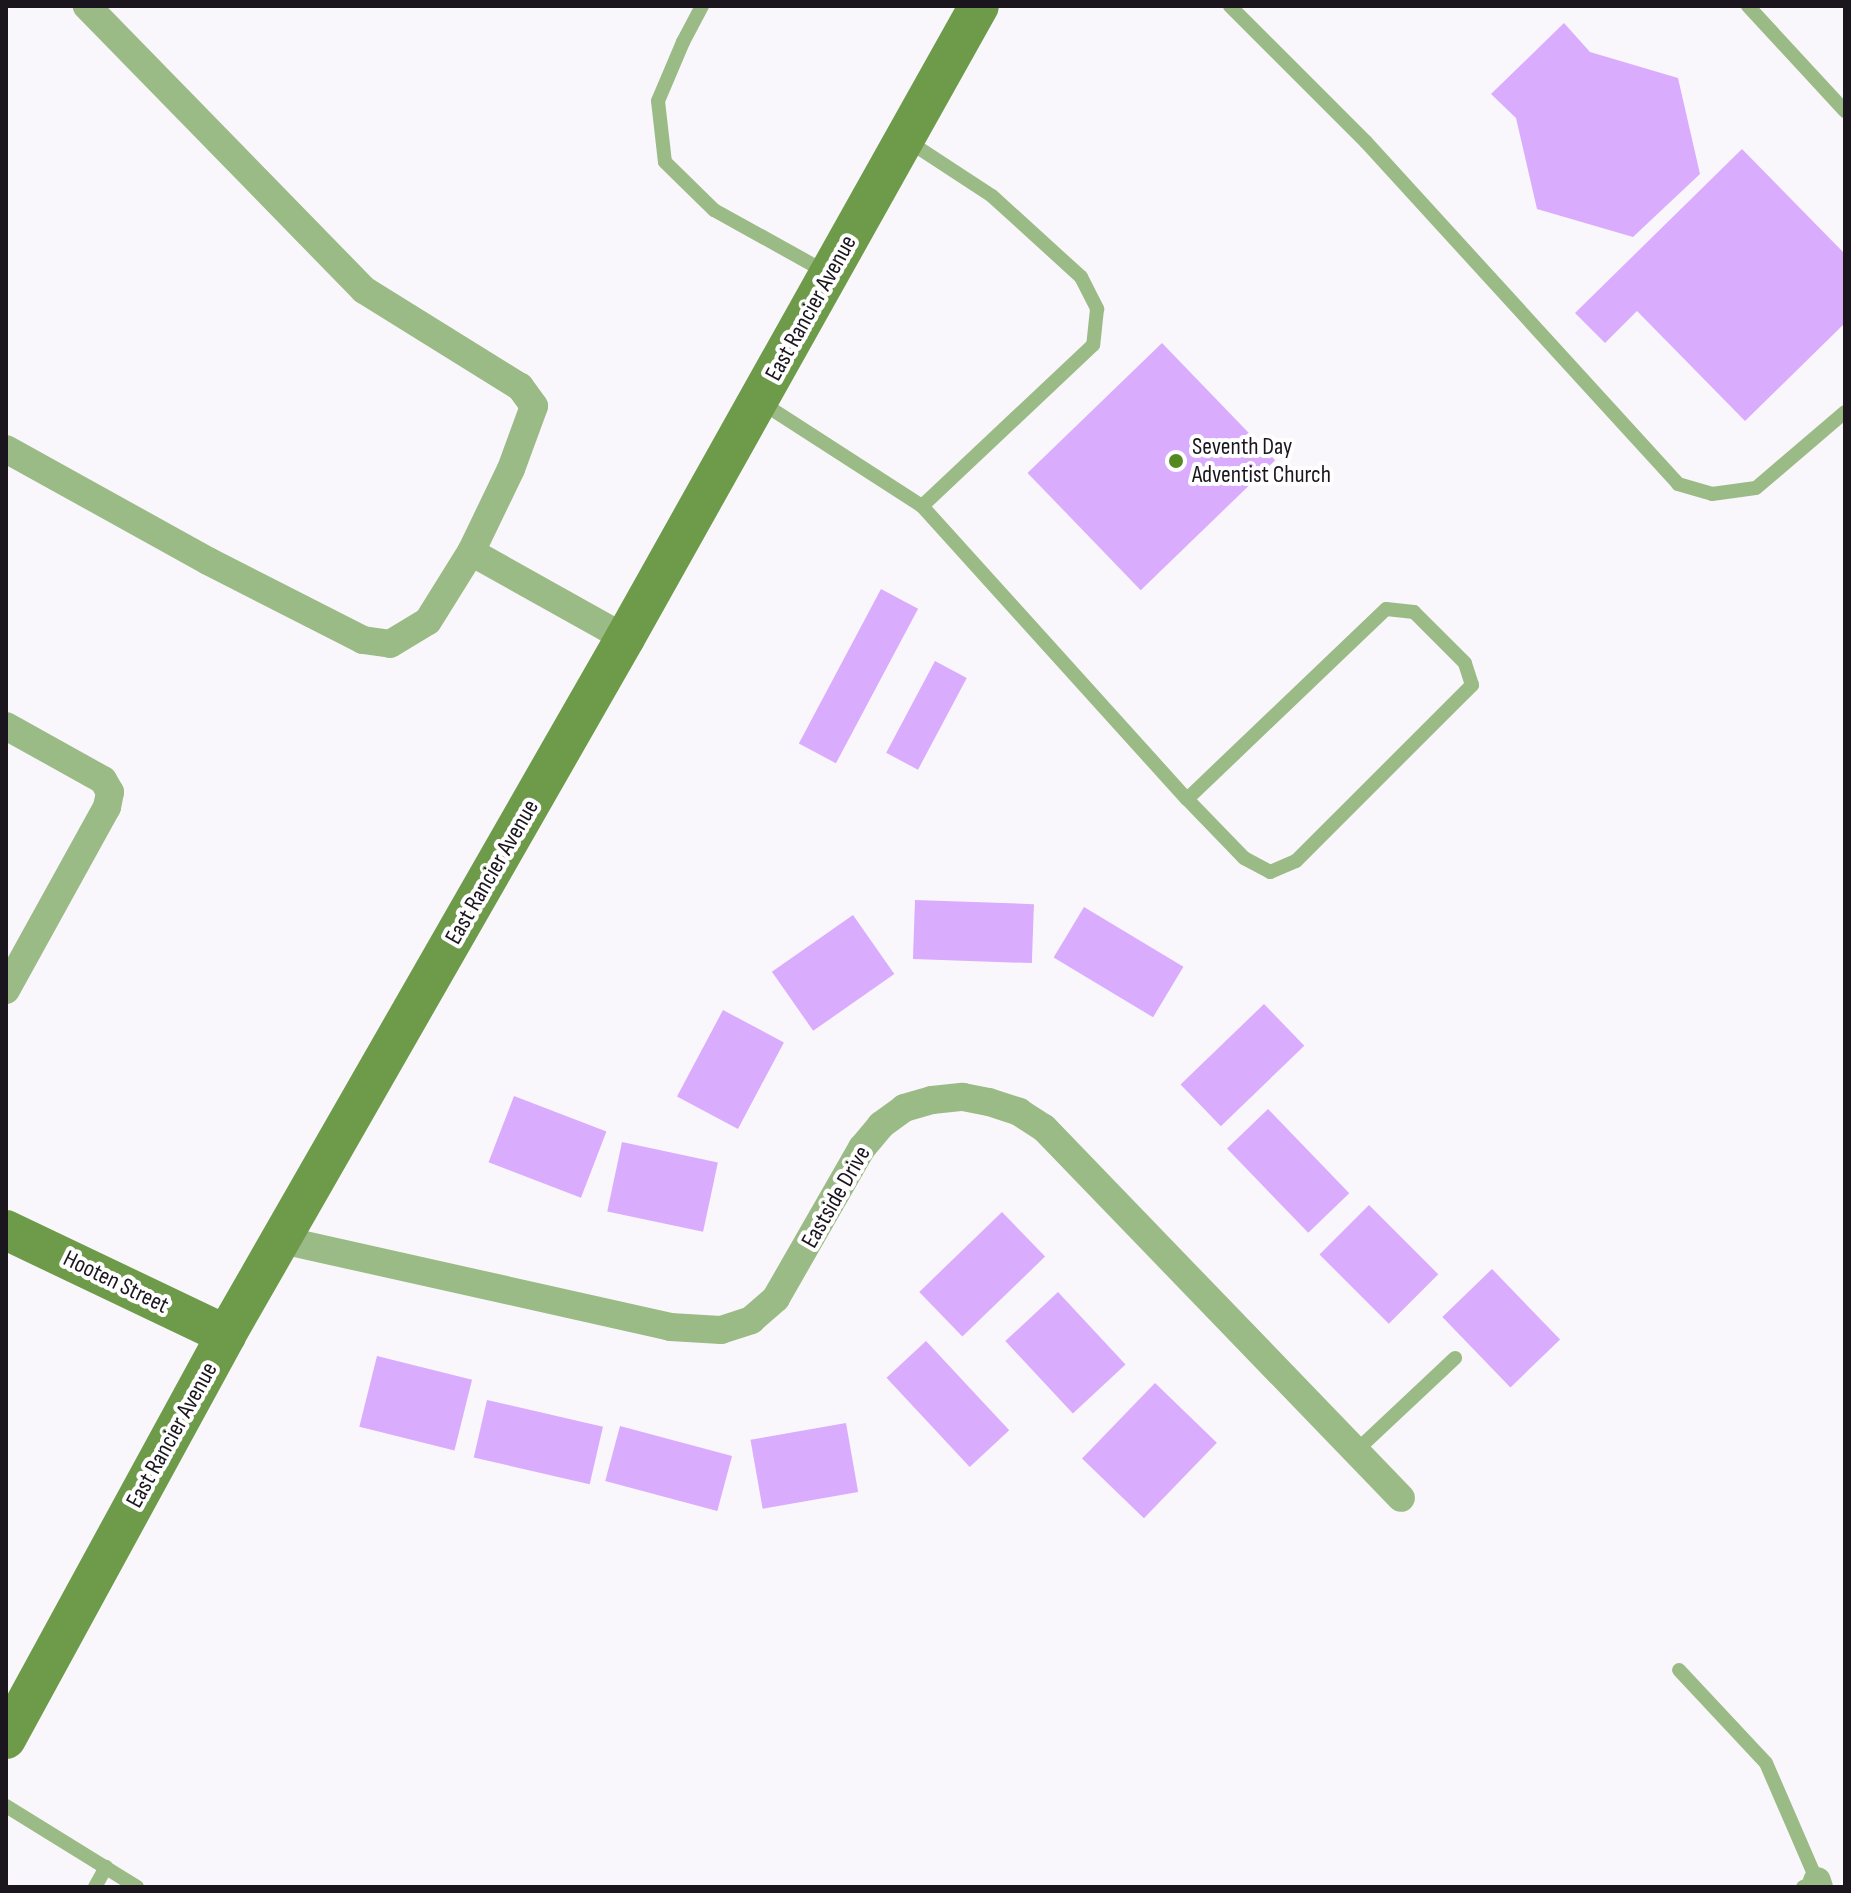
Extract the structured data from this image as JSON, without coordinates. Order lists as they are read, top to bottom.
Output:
{
  "streets": {
    "main road": ["East Rancier Avenue", "Hooten Street"],
    "street": ["Eastside Drive"]
  },
  "crossings": [
    ["East Rancier Avenue", "Eastside Drive"],
    ["East Rancier Avenue", "Hooten Street"]
  ],
  "places": ["Seventh Day Adventist Church"]
}
